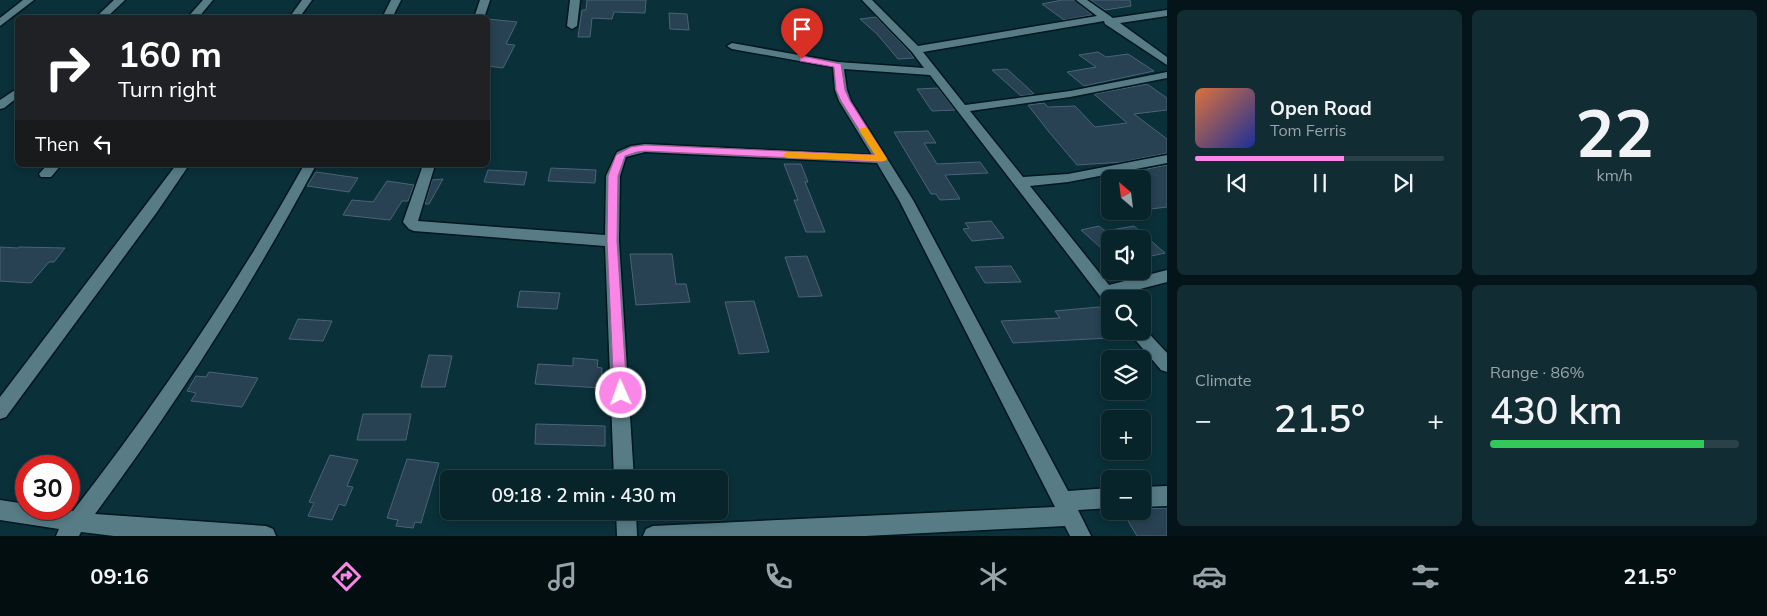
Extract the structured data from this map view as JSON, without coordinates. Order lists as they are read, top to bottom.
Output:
{
  "north": "top left",
  "page": {
    "tile": [
      ["22", "km/h"],
      "Climate",
      ["Range · 86%", "430 km"]
    ],
    "turn": ["160 m", "Turn right"],
    "song": ["Open Road", "Tom Ferris"],
    "then": "Then",
    "map_buttons": ["+", "−"],
    "heat": ["−", "21.5°", "+"],
    "limit": "30",
    "trip": "09:18 · 2 min · 430 m",
    "tabs": ["09:16", "21.5°"]
  }
}
